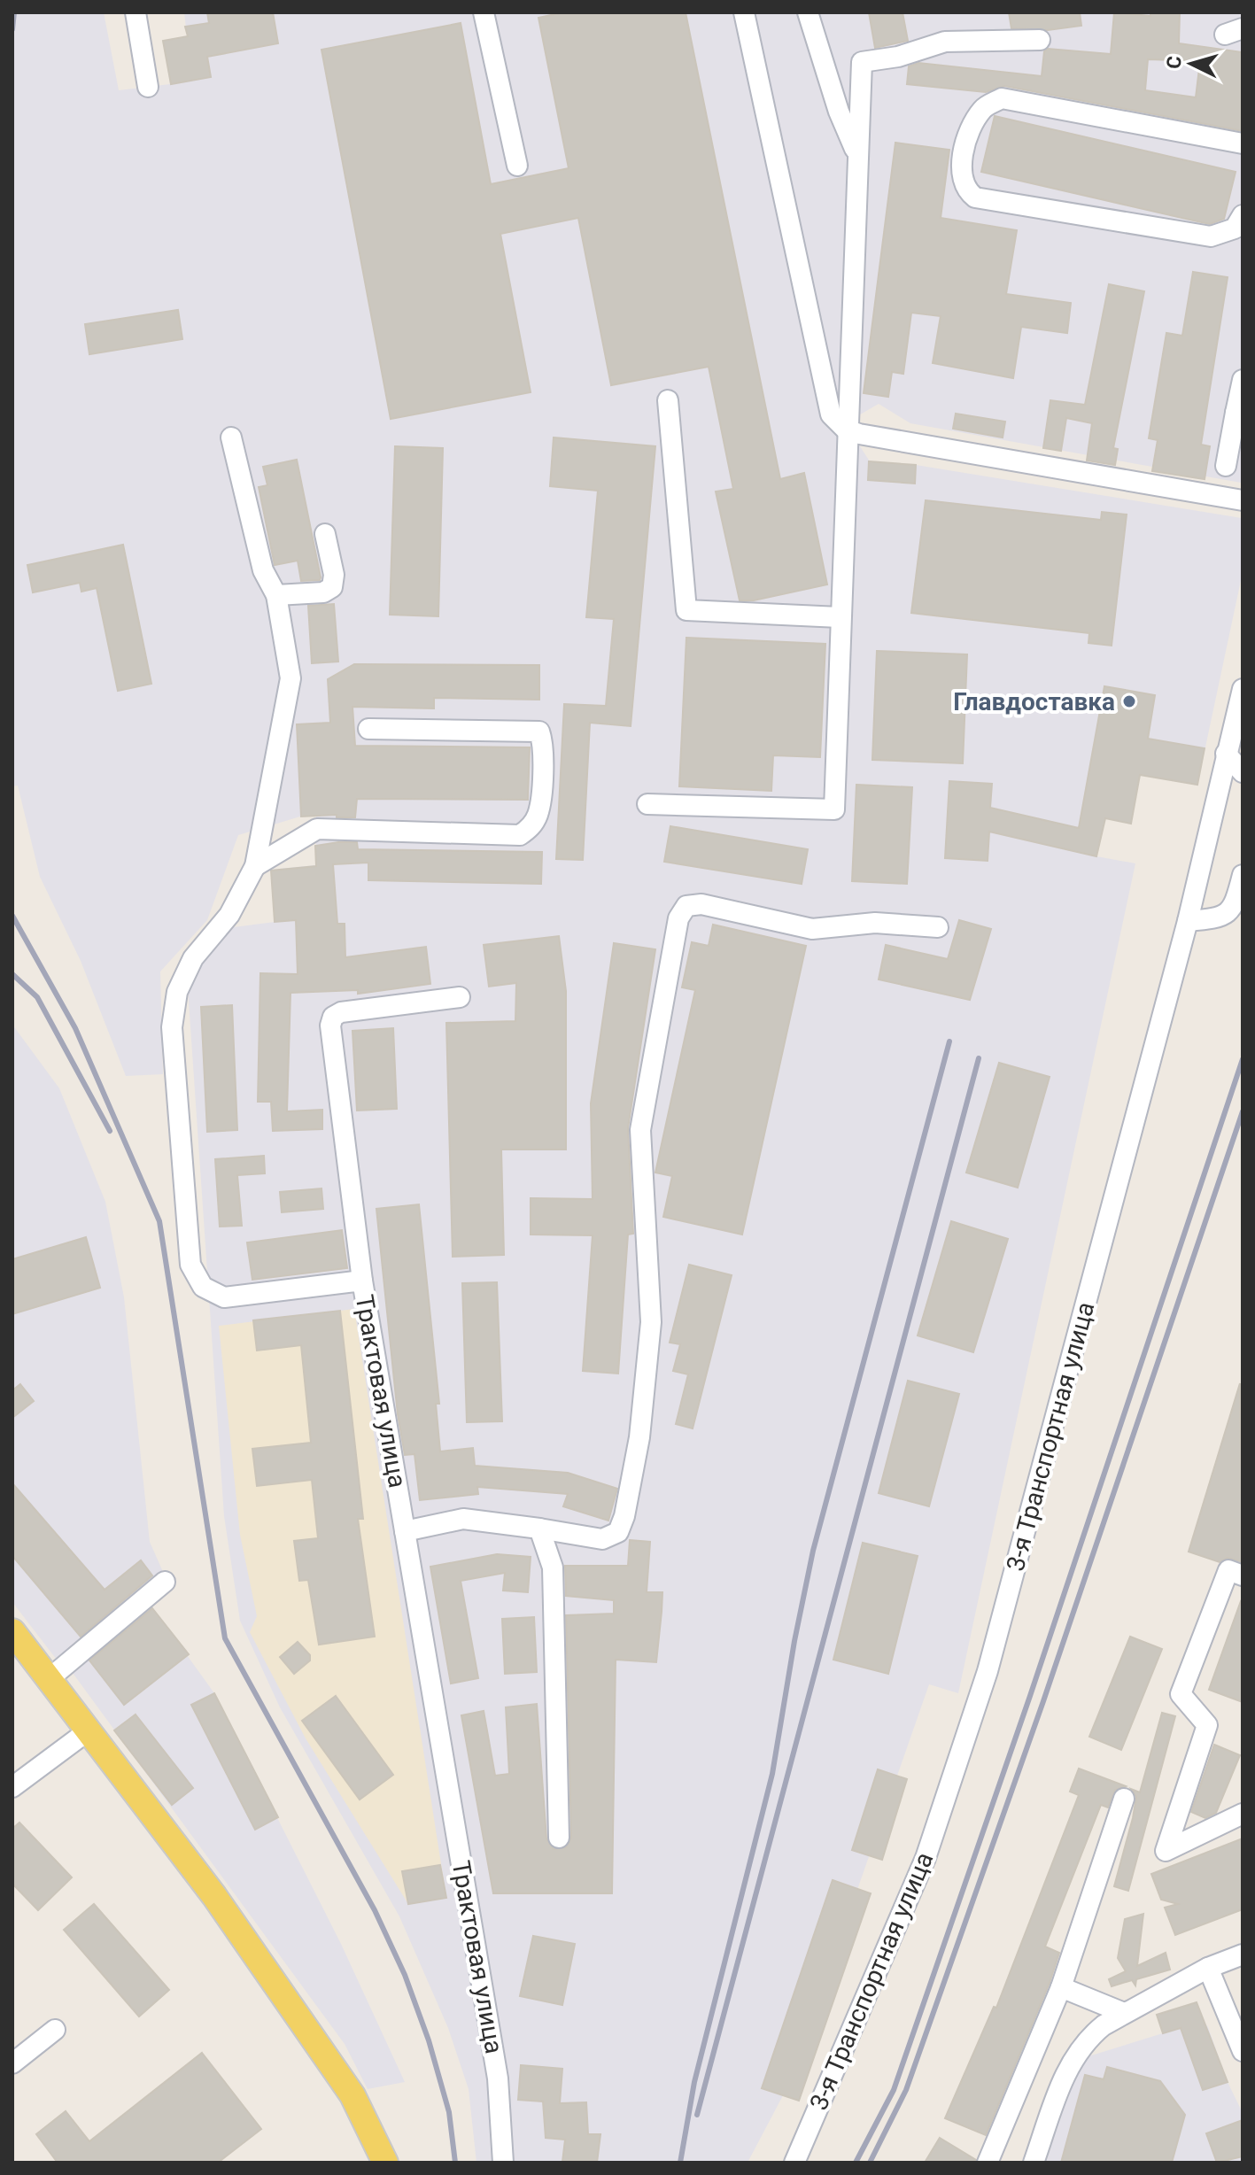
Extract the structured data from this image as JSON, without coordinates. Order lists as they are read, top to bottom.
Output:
{
  "streets": {
    "street": ["Трактовая улица", "3-я Транспортная улица"]
  },
  "places": ["Главдоставка"],
  "north": "left"
}
